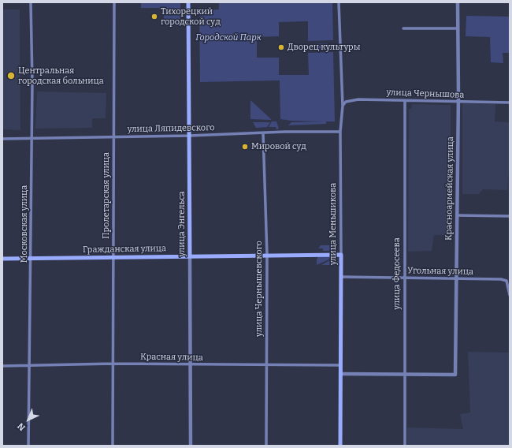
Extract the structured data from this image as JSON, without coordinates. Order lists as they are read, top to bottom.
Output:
{
  "streets": {
    "main road": ["улица Энгельса", "улица Меньшикова", "Гражданская улица"],
    "street": [
      "улица Чернышова",
      "улица Ляпидевского",
      "Красноармейская улица",
      "Пролетарская улица",
      "Московская улица",
      "Угольная улица",
      "улица Федосеева",
      "улица Чернышевского",
      "Красная улица"
    ]
  },
  "crossings": [
    ["улица Чернышова", "Красноармейская улица"],
    ["улица Чернышова", "улица Меньшикова"],
    ["улица Чернышова", "улица Федосеева"],
    ["улица Ляпидевского", "Пролетарская улица"],
    ["улица Ляпидевского", "Московская улица"],
    ["улица Ляпидевского", "улица Энгельса"],
    ["улица Ляпидевского", "улица Меньшикова"],
    ["улица Ляпидевского", "улица Чернышевского"],
    ["Красноармейская улица", "Угольная улица"],
    ["Красноармейская улица", "улица Федосеева"],
    ["Пролетарская улица", "Гражданская улица"],
    ["Пролетарская улица", "Красная улица"],
    ["Московская улица", "Гражданская улица"],
    ["Московская улица", "Красная улица"],
    ["улица Энгельса", "Гражданская улица"],
    ["улица Энгельса", "Красная улица"],
    ["улица Меньшикова", "Гражданская улица"],
    ["улица Меньшикова", "Угольная улица"],
    ["улица Меньшикова", "Красная улица"],
    ["Гражданская улица", "улица Чернышевского"],
    ["Угольная улица", "улица Федосеева"],
    ["улица Чернышевского", "Красная улица"]
  ],
  "parks": ["Городской Парк"],
  "places": [
    "Тихорецкий городской суд",
    "Дворец культуры",
    "Центральная городская больница",
    "Мировой суд"
  ],
  "north": "bottom left"
}
